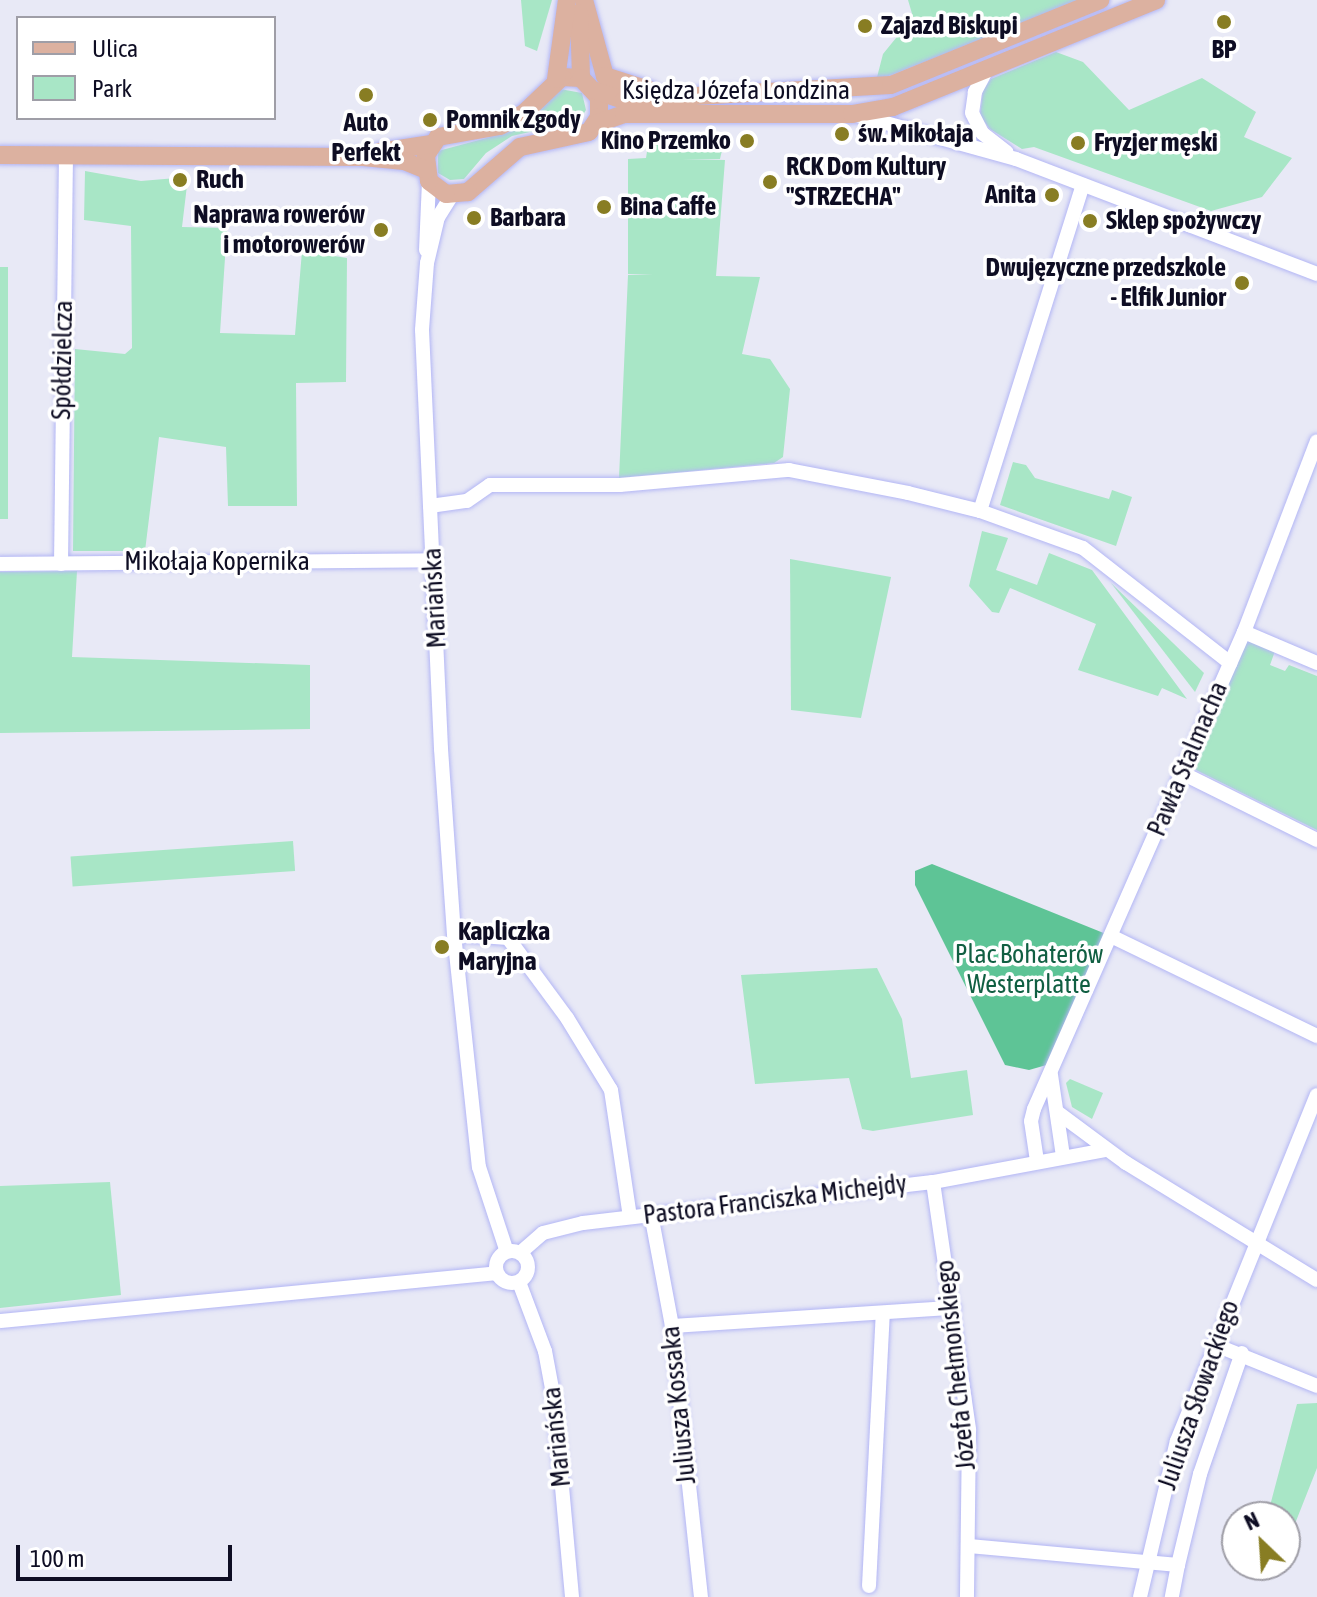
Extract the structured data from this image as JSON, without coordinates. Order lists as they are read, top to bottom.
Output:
{
  "streets": {
    "main road": ["Księdza Józefa Londzina"],
    "street": [
      "Spółdzielcza",
      "Mikołaja Kopernika",
      "Mariańska",
      "Pawła Stalmacha",
      "Pastora Franciszka Michejdy",
      "Józefa Chełmońskiego",
      "Juliusza Słowackiego",
      "Juliusza Kossaka"
    ]
  },
  "crossings": [
    ["Księdza Józefa Londzina", "Mariańska"],
    ["Spółdzielcza", "Mikołaja Kopernika"],
    ["Mikołaja Kopernika", "Mariańska"],
    ["Mariańska", "Pastora Franciszka Michejdy"],
    ["Pawła Stalmacha", "Pastora Franciszka Michejdy"],
    ["Pastora Franciszka Michejdy", "Józefa Chełmońskiego"],
    ["Pastora Franciszka Michejdy", "Juliusza Kossaka"]
  ],
  "parks": ["Plac Bohaterów Westerplatte"],
  "places": [
    "BP",
    "Zajazd Biskupi",
    "Auto Perfekt",
    "Pomnik Zgody",
    "św. Mikołaja",
    "Kino Przemko",
    "Fryzjer męski",
    "Ruch",
    "RCK Dom Kultury \"STRZECHA\"",
    "Anita",
    "Bina Caffe",
    "Barbara",
    "Sklep spożywczy",
    "Naprawa rowerów i motorowerów",
    "Dwujęzyczne przedszkole - Elfik Junior",
    "Kapliczka Maryjna"
  ],
  "legend": ["Ulica", "Park"],
  "scale_bar": "100 m",
  "north": "top left"
}
